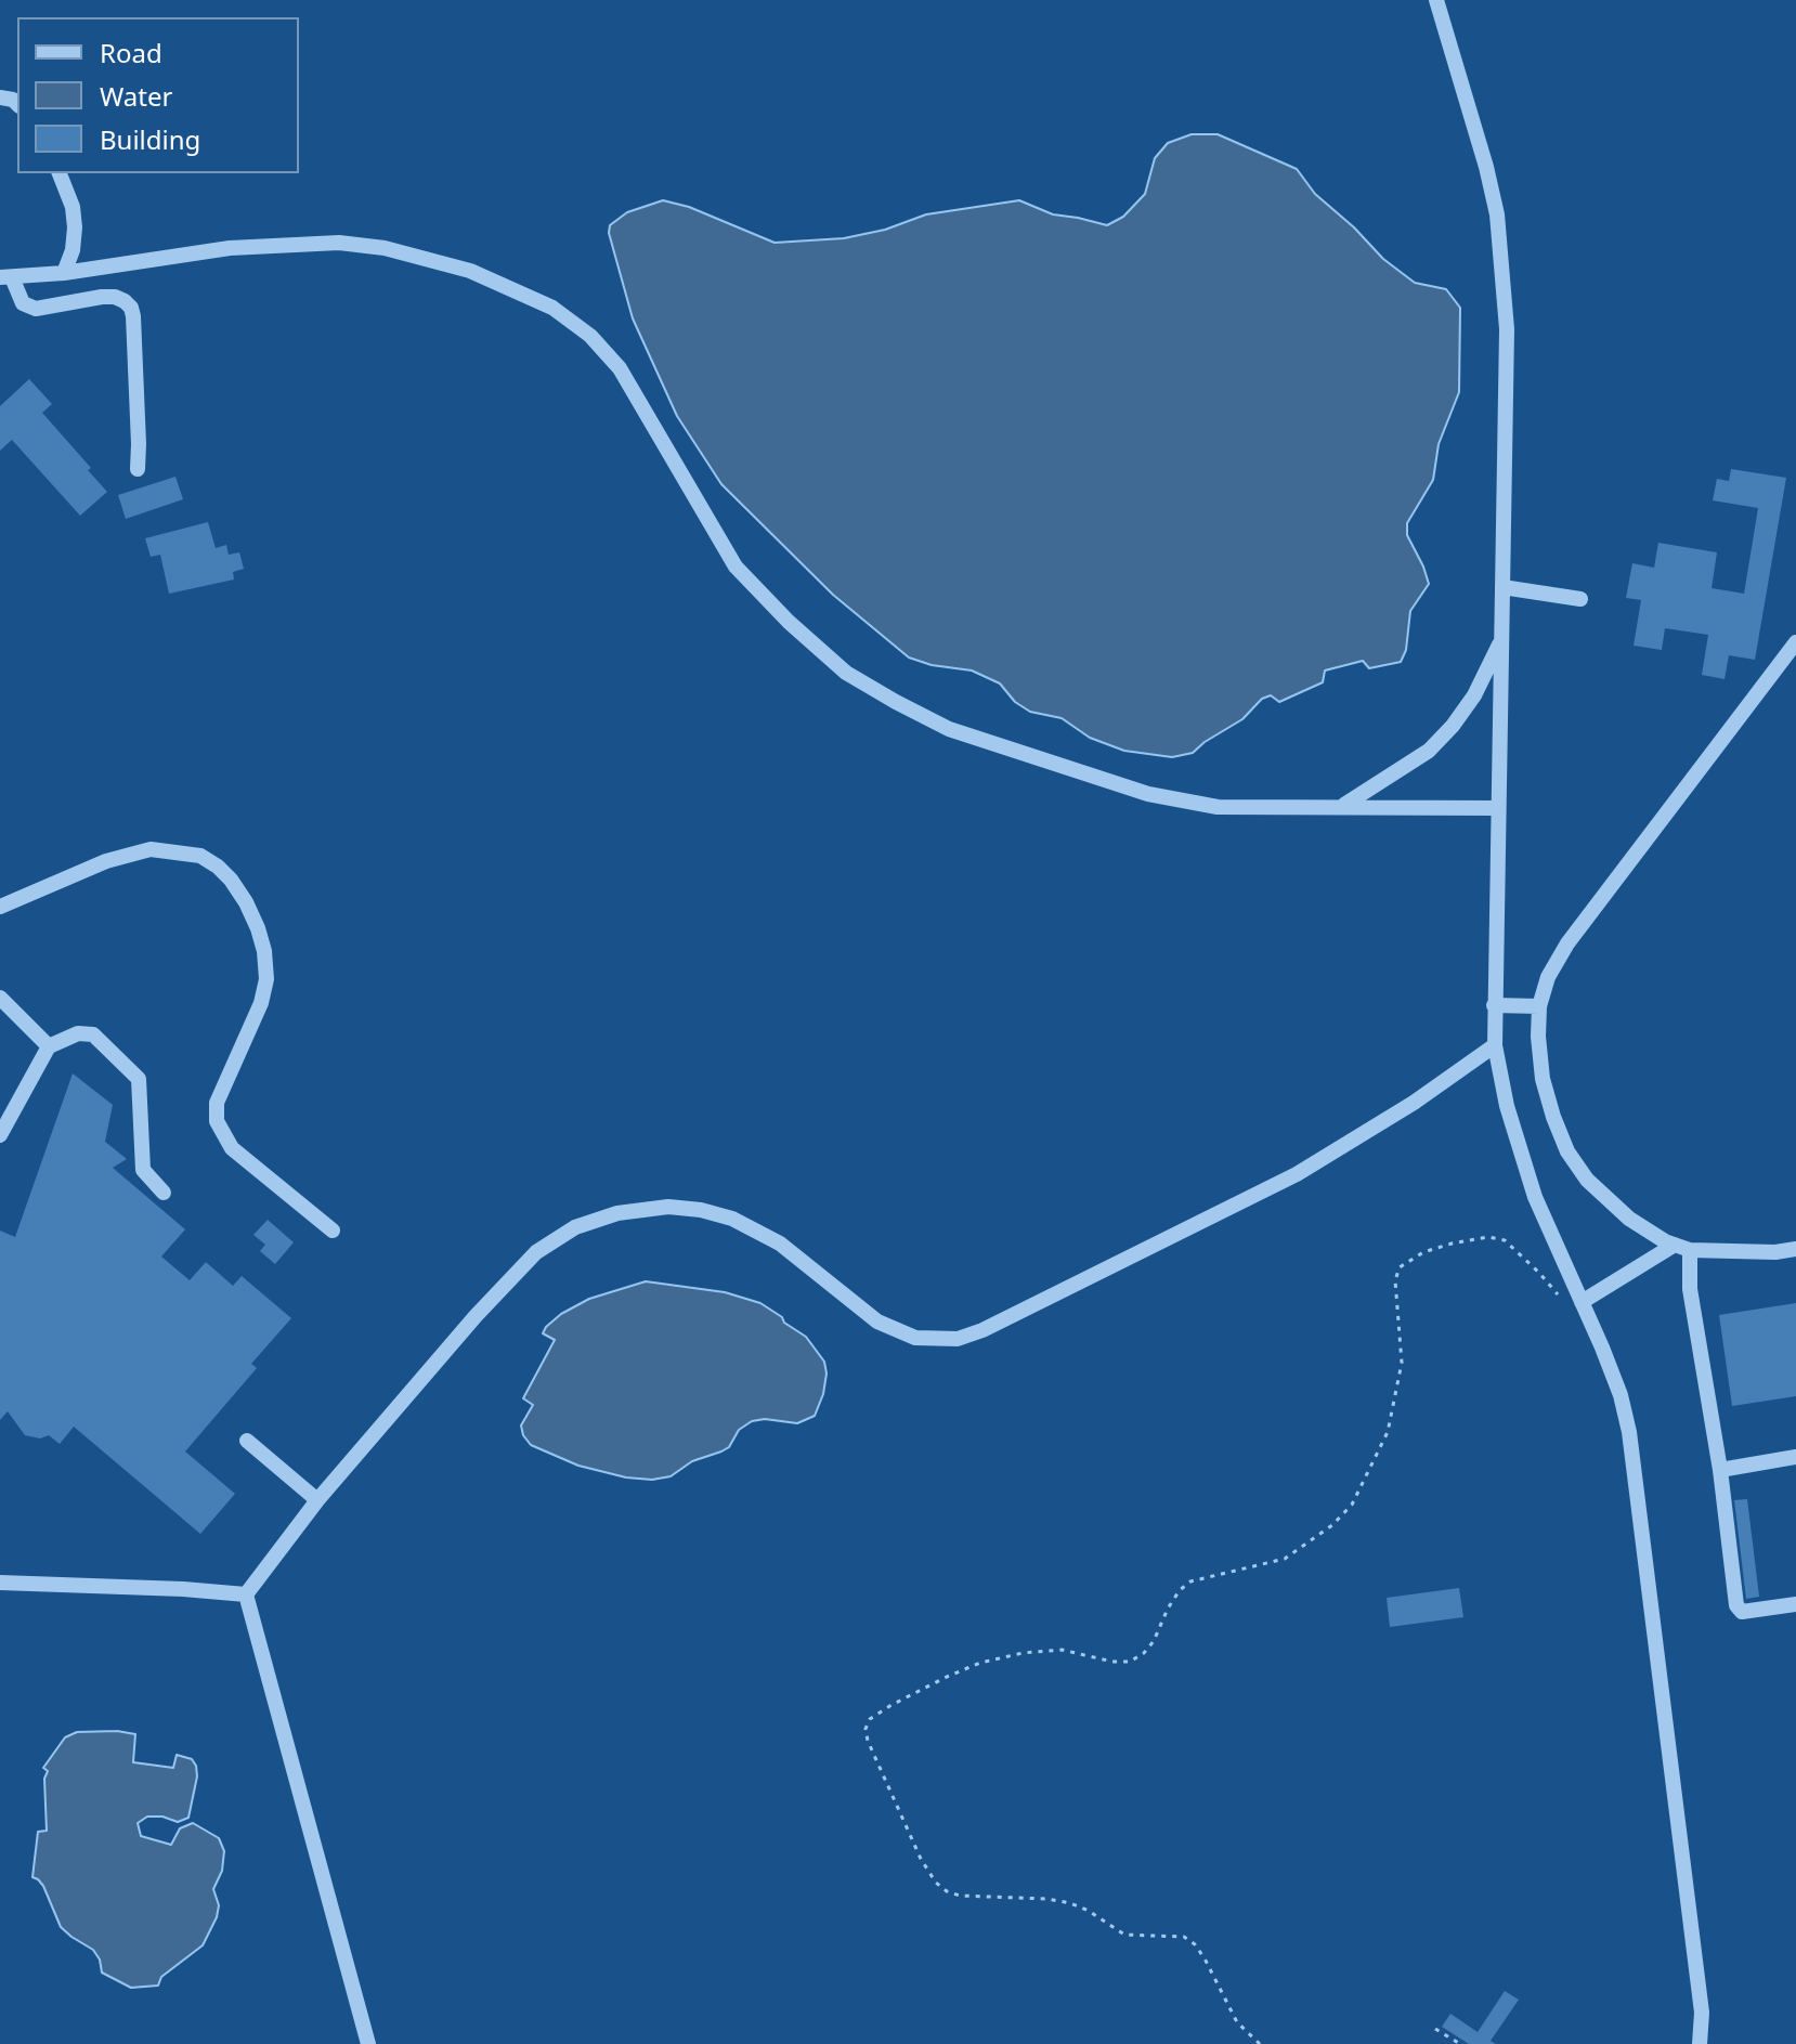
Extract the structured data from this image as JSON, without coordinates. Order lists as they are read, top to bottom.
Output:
{
  "legend": ["Road", "Water", "Building"]
}
